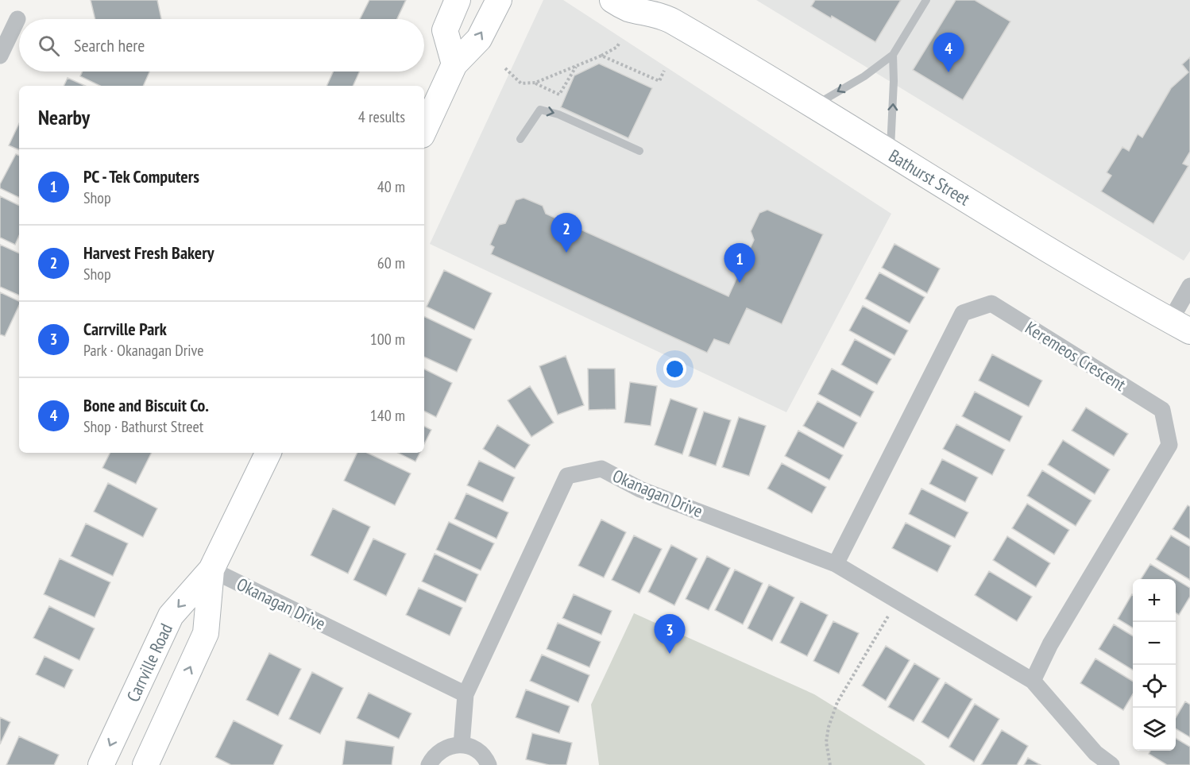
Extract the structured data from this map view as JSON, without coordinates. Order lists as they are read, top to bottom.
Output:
{
  "streets": {
    "main road": ["Bathurst Street", "Carrville Road"],
    "street": ["Keremeos Crescent", "Okanagan Drive"]
  },
  "crossings": [
    ["Keremeos Crescent", "Okanagan Drive"],
    ["Okanagan Drive", "Carrville Road"]
  ],
  "page": {
    "search": "Search here",
    "pins": [
      "4",
      "2",
      "1",
      "3"
    ],
    "heading": ["Nearby", "4 results"],
    "list": [
      {
        "mark": "1",
        "name": "PC - Tek Computers",
        "note": "Shop",
        "value": "40 m"
      },
      {
        "mark": "2",
        "name": "Harvest Fresh Bakery",
        "note": "Shop",
        "value": "60 m"
      },
      {
        "mark": "3",
        "name": "Carrville Park",
        "note": "Park · Okanagan Drive",
        "value": "100 m"
      },
      {
        "mark": "4",
        "name": "Bone and Biscuit Co.",
        "note": "Shop · Bathurst Street",
        "value": "140 m"
      }
    ],
    "map_buttons": ["+", "−"]
  }
}
